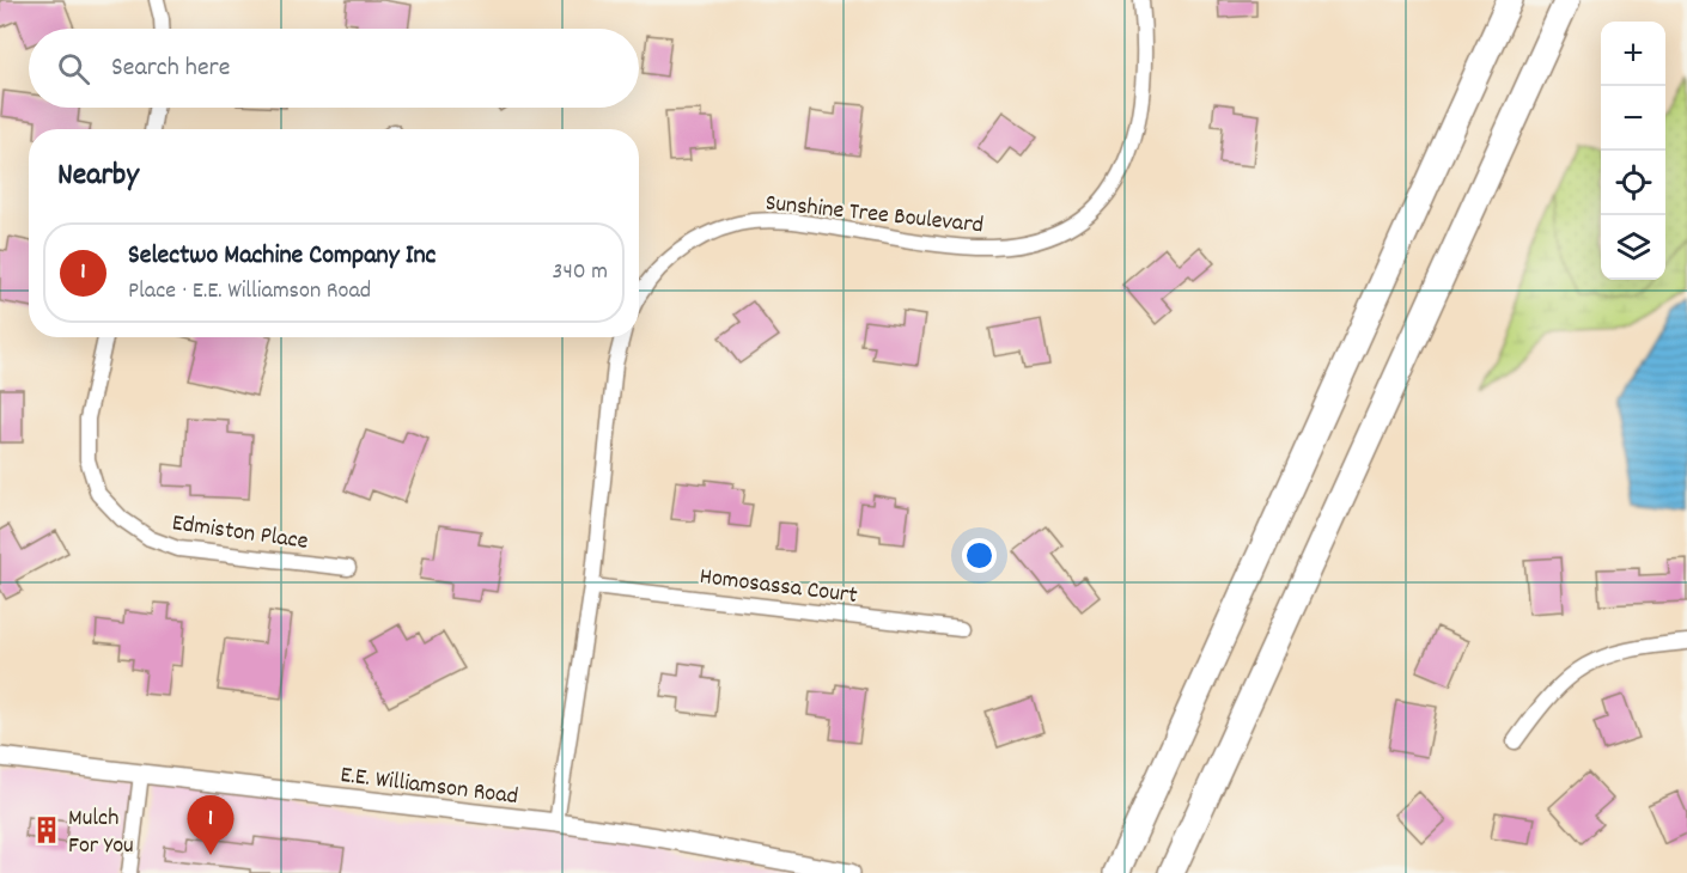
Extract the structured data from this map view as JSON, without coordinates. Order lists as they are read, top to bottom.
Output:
{
  "streets": {
    "street": [
      "Sunshine Tree Boulevard",
      "Edmiston Place",
      "Homosassa Court",
      "E.E. Williamson Road"
    ]
  },
  "places": {
    "building": ["Mulch For You"]
  },
  "page": {
    "map_buttons": ["+", "−"],
    "search": "Search here",
    "heading": "Nearby",
    "list": [
      {
        "mark": "1",
        "name": "Selectwo Machine Company Inc",
        "note": "Place · E.E. Williamson Road",
        "value": "340 m"
      }
    ],
    "pins": "1"
  }
}
